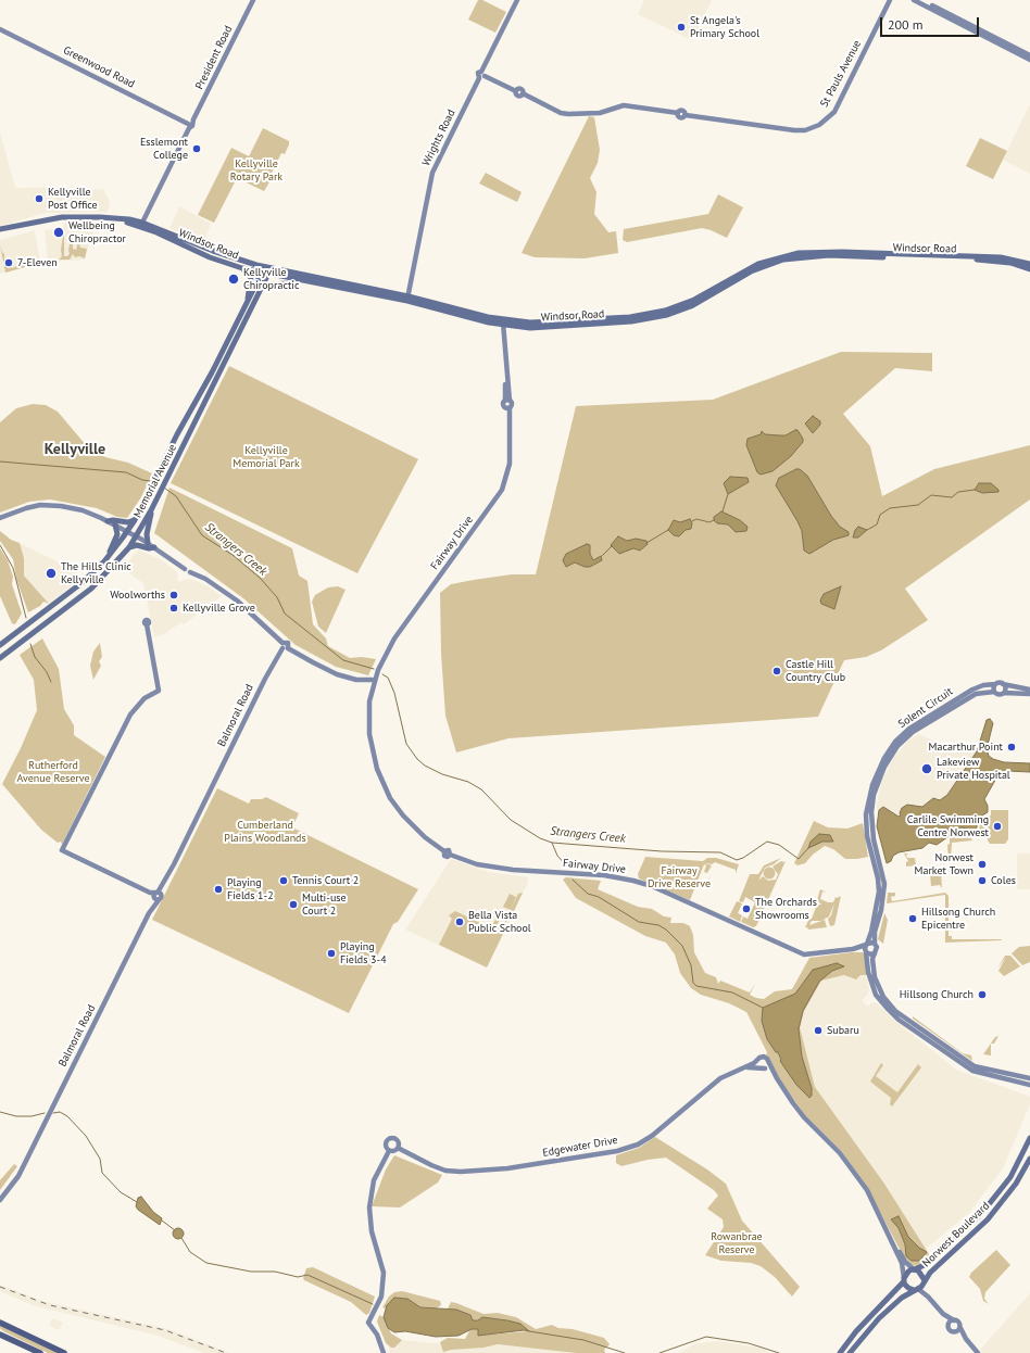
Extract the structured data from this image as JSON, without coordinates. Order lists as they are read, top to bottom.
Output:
{
  "streets": {
    "main road": ["Windsor Road", "Memorial Avenue", "Norwest Boulevard"],
    "street": [
      "President Road",
      "Greenwood Road",
      "St Pauls Avenue",
      "Wrights Road",
      "Fairway Drive",
      "Solent Circuit",
      "Balmoral Road",
      "Edgewater Drive"
    ]
  },
  "crossings": [
    ["President Road", "Greenwood Road"],
    ["President Road", "Windsor Road"],
    ["St Pauls Avenue", "Wrights Road"],
    ["Wrights Road", "Windsor Road"],
    ["Windsor Road", "Memorial Avenue"],
    ["Windsor Road", "Fairway Drive"],
    ["Fairway Drive", "Solent Circuit"]
  ],
  "districts": ["Kellyville"],
  "water": ["Strangers Creek"],
  "parks": [
    "Kellyville Rotary Park",
    "Kellyville Memorial Park",
    "Rutherford Avenue Reserve",
    "Cumberland Plains Woodlands",
    "Fairway Drive Reserve",
    "Rowanbrae Reserve"
  ],
  "places": [
    "St Angela's Primary School",
    "Esslemont College",
    "Kellyville Post Office",
    "Wellbeing Chiropractor",
    "7-Eleven",
    "Kellyville Chiropractic",
    "The Hills Clinic Kellyville",
    "Woolworths",
    "Kellyville Grove",
    "Castle Hill Country Club",
    "Macarthur Point",
    "Lakeview Private Hospital",
    "Carlile Swimming Centre Norwest",
    "Norwest Market Town",
    "Tennis Court 2",
    "Coles",
    "Playing Fields 1-2",
    "Multi-use Court 2",
    "The Orchards Showrooms",
    "Hillsong Church Epicentre",
    "Bella Vista Public School",
    "Playing Fields 3-4",
    "Hillsong Church",
    "Subaru"
  ],
  "scale_bar": "200 m"
}
